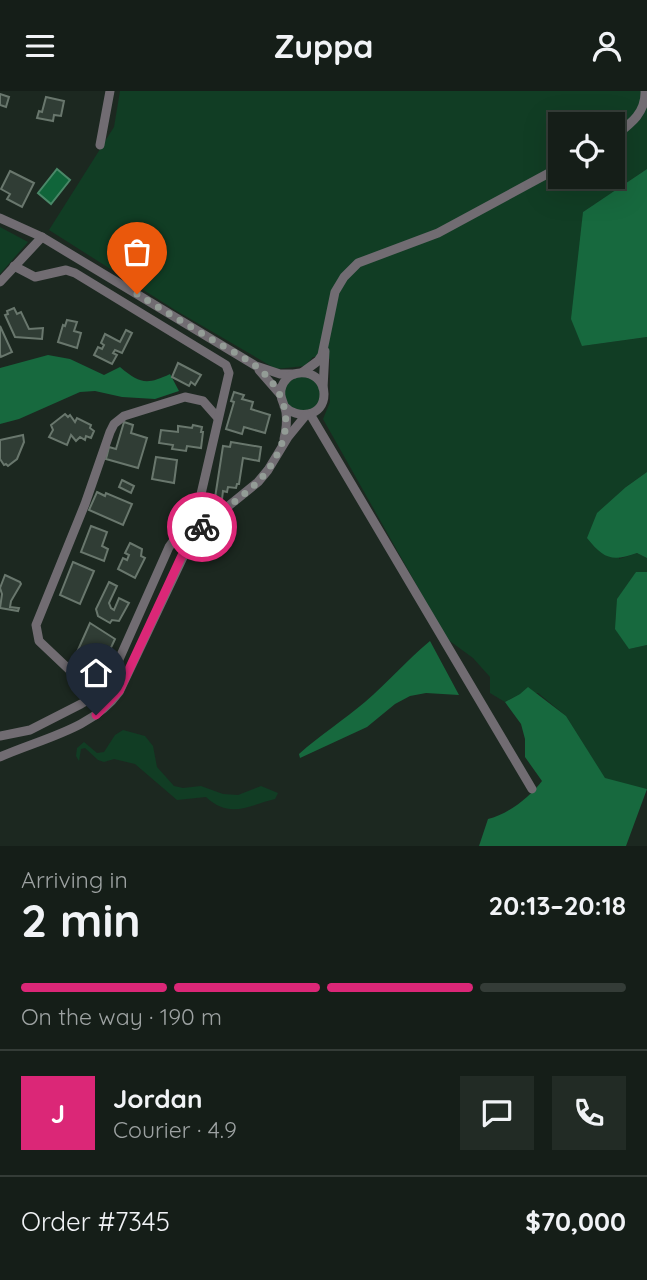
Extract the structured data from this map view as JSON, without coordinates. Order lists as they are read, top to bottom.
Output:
{
  "page": {
    "header": "Zuppa",
    "heading": ["2 min", "Arriving in", "20:13–20:18"],
    "panel": [
      "Jordan",
      "Courier · 4.9",
      "Order #7345",
      "$70,000"
    ],
    "bar": "On the way · 190 m",
    "round": "J"
  }
}
